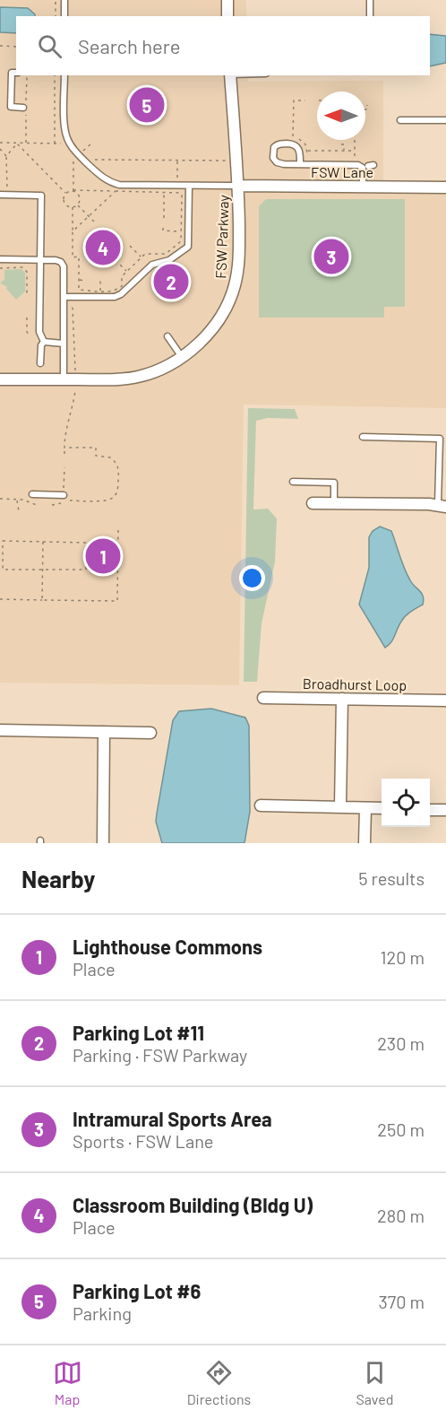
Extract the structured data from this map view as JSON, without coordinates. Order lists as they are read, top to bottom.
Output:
{
  "streets": {
    "street": ["FSW Lane", "FSW Parkway", "Broadhurst Loop"]
  },
  "crossings": [
    ["FSW Lane", "FSW Parkway"]
  ],
  "north": "left",
  "page": {
    "search": "Search here",
    "pins": [
      "5",
      "4",
      "3",
      "2",
      "1"
    ],
    "heading": ["Nearby", "5 results"],
    "list": [
      {
        "mark": "1",
        "name": "Lighthouse Commons",
        "note": "Place",
        "value": "120 m"
      },
      {
        "mark": "2",
        "name": "Parking Lot #11",
        "note": "Parking · FSW Parkway",
        "value": "230 m"
      },
      {
        "mark": "3",
        "name": "Intramural Sports Area",
        "note": "Sports · FSW Lane",
        "value": "250 m"
      },
      {
        "mark": "4",
        "name": "Classroom Building (Bldg U)",
        "note": "Place",
        "value": "280 m"
      },
      {
        "mark": "5",
        "name": "Parking Lot #6",
        "note": "Parking",
        "value": "370 m"
      }
    ],
    "nav": ["Map", "Directions", "Saved"]
  }
}
